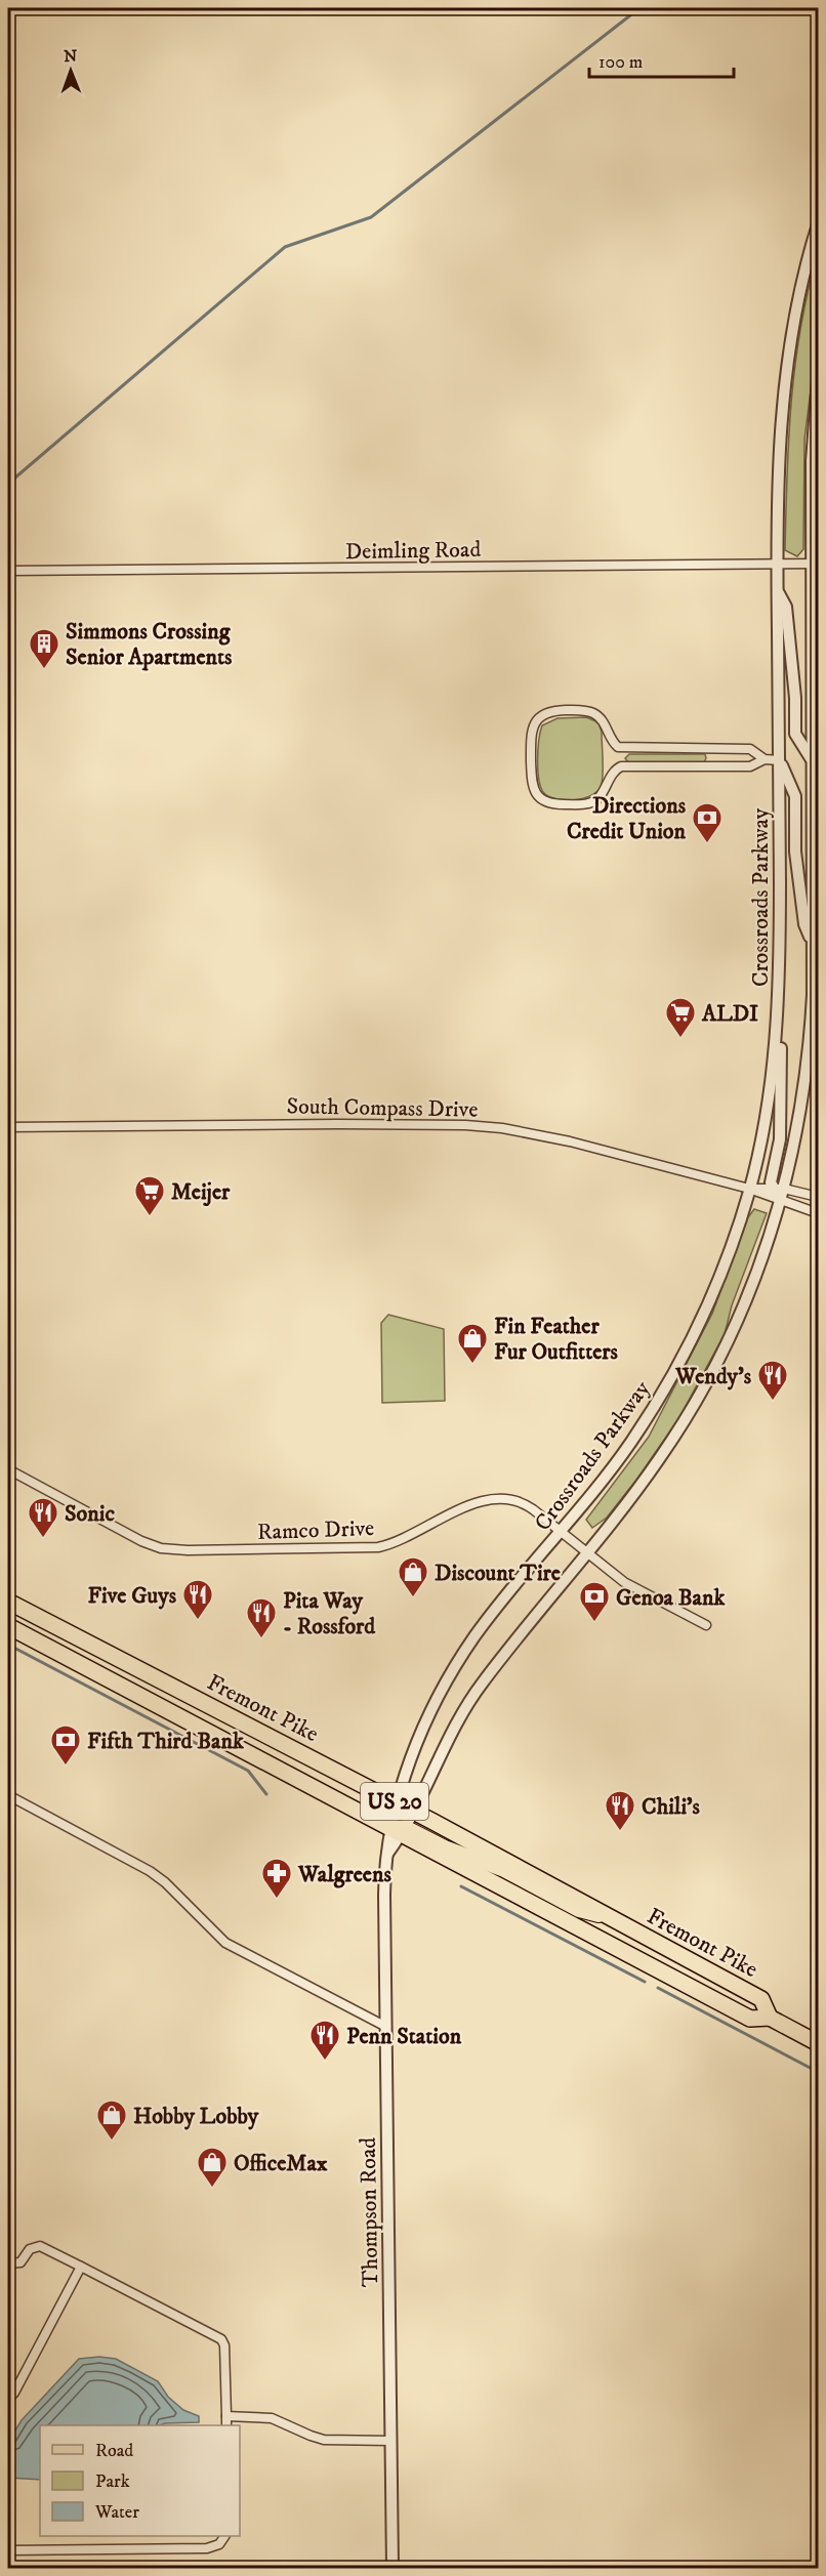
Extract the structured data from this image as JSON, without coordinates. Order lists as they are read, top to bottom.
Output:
{
  "streets": {
    "highway": ["Fremont Pike", "US 20"],
    "street": [
      "Deimling Road",
      "Crossroads Parkway",
      "South Compass Drive",
      "Ramco Drive",
      "Thompson Road"
    ]
  },
  "crossings": [
    ["Deimling Road", "Crossroads Parkway"],
    ["Crossroads Parkway", "South Compass Drive"],
    ["Crossroads Parkway", "Ramco Drive"],
    ["Crossroads Parkway", "Fremont Pike"],
    ["Crossroads Parkway", "Thompson Road"],
    ["Fremont Pike", "US 20"],
    ["Fremont Pike", "Thompson Road"]
  ],
  "places": {
    "building": ["Simmons Crossing Senior Apartments"],
    "bank": ["Directions Credit Union", "Genoa Bank", "Fifth Third Bank"],
    "supermarket": ["ALDI", "Meijer"],
    "shop": [
      "Fin Feather Fur Outfitters",
      "Discount Tire",
      "Hobby Lobby",
      "OfficeMax"
    ],
    "restaurant": [
      "Wendy's",
      "Sonic",
      "Five Guys",
      "Pita Way - Rossford",
      "Chili's",
      "Penn Station"
    ],
    "pharmacy": ["Walgreens"]
  },
  "legend": ["Road", "Park", "Water"],
  "scale_bar": "100 m",
  "north": "top"
}
